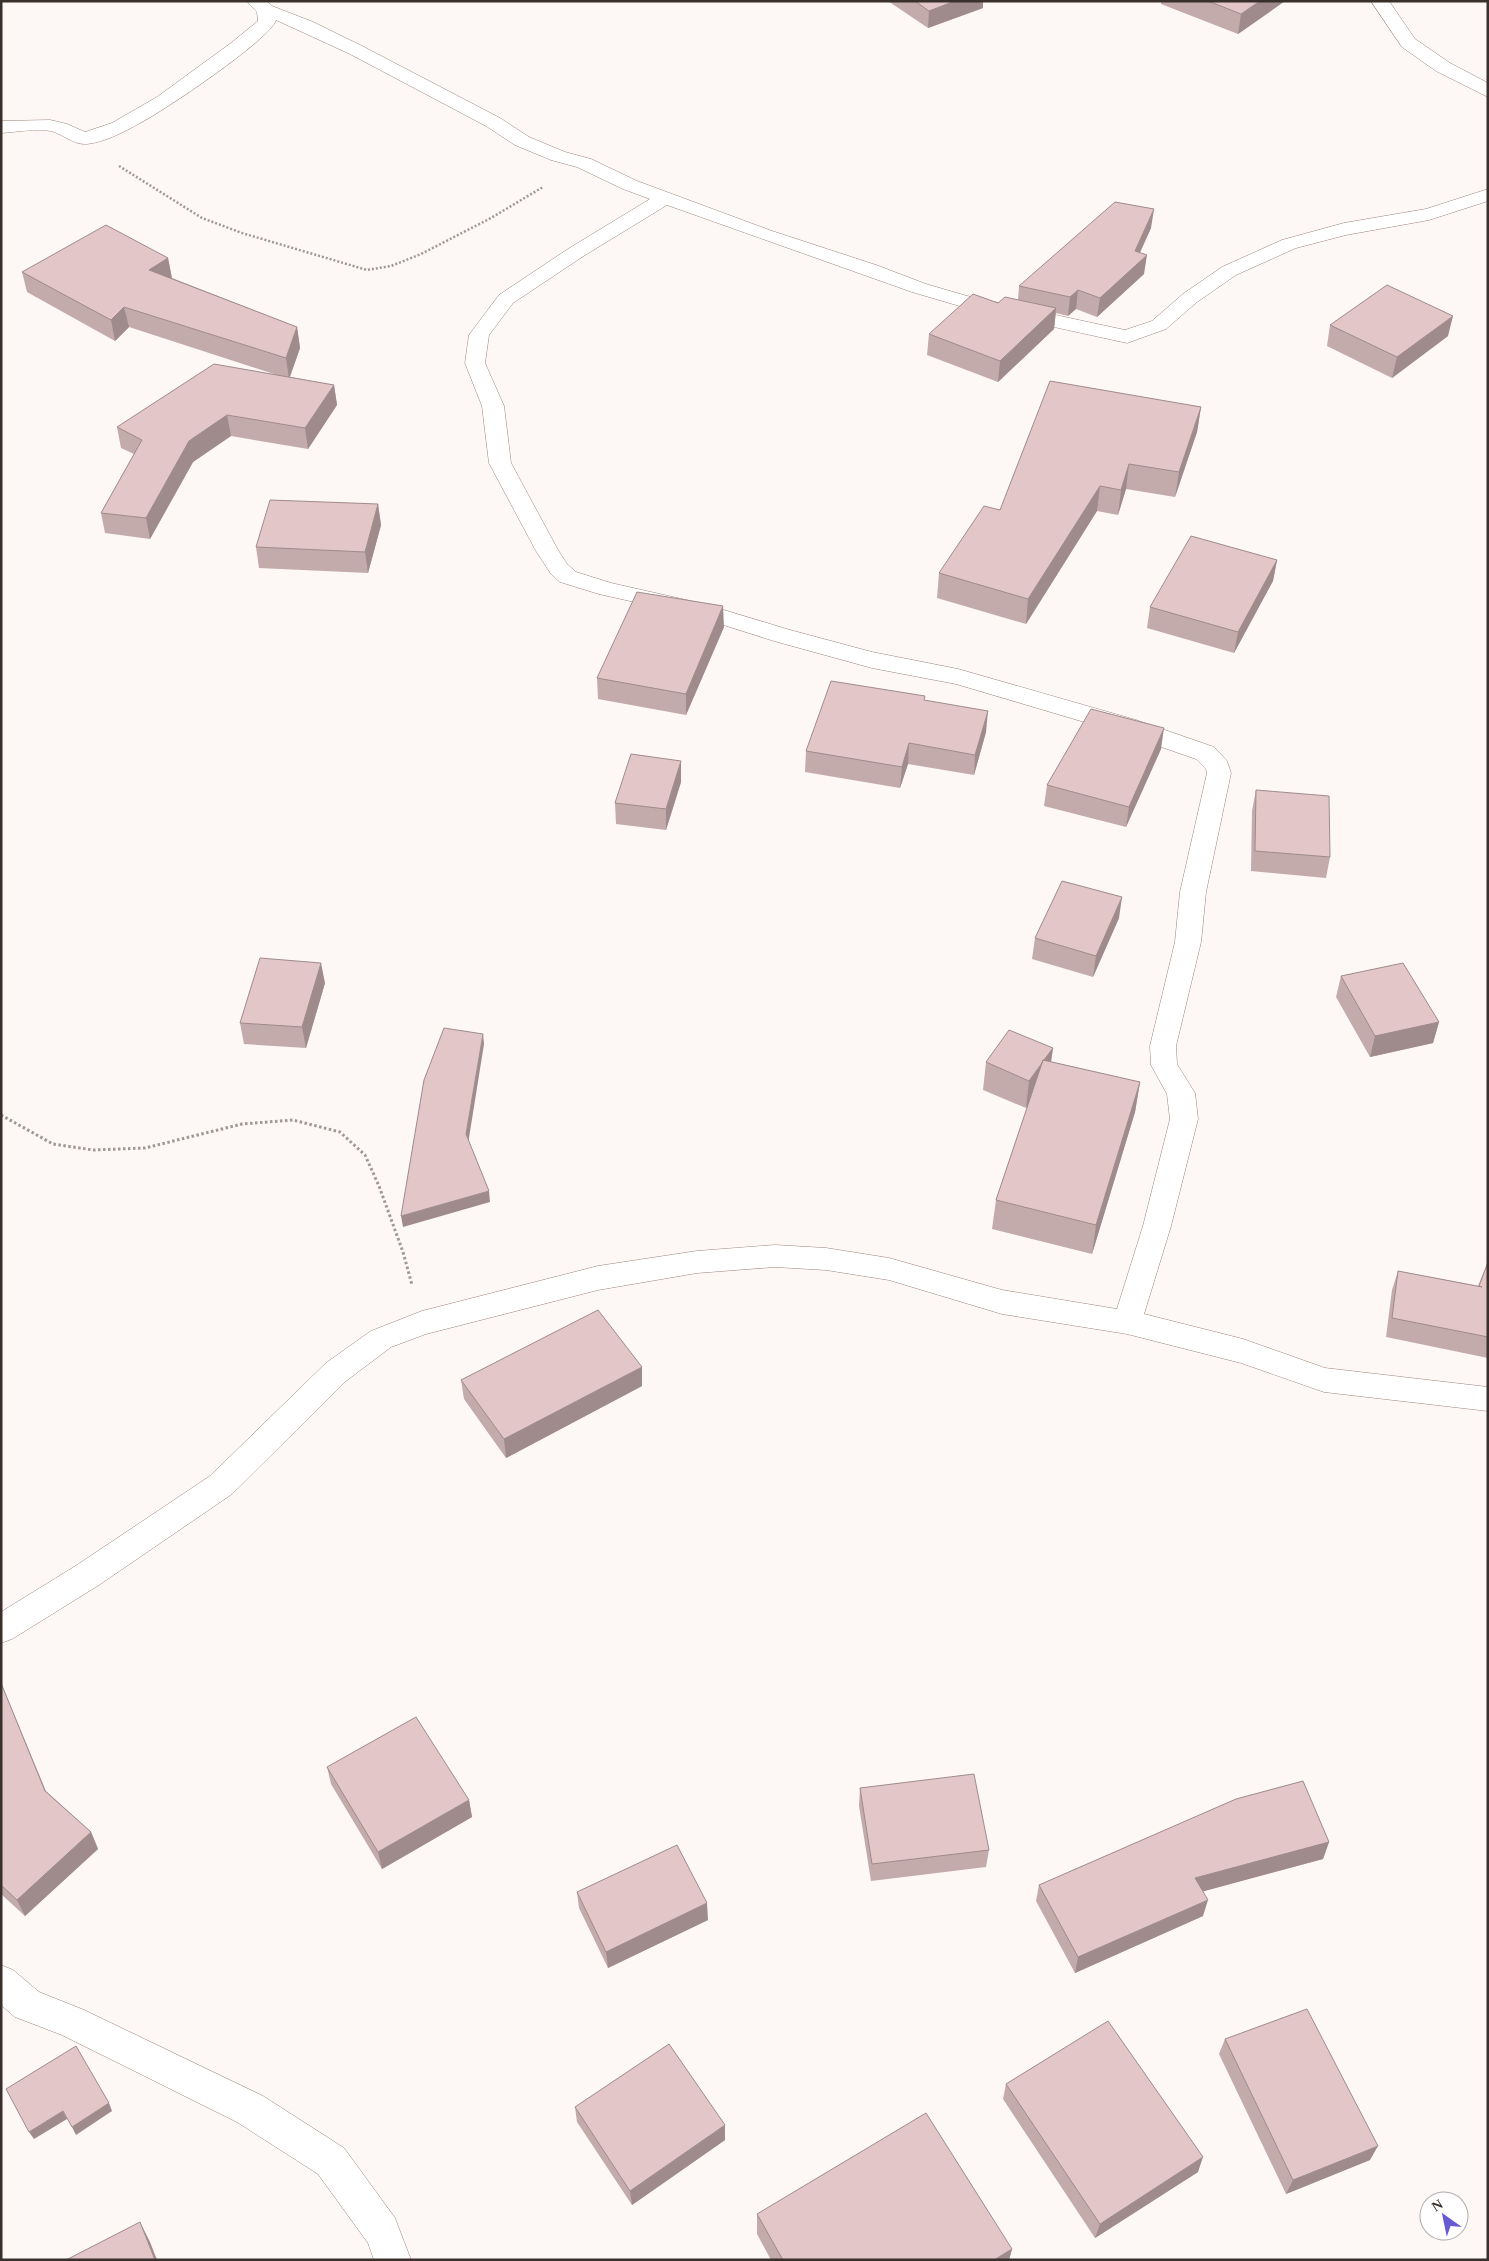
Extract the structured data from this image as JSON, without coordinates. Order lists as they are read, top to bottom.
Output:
{
  "north": "top left"
}
